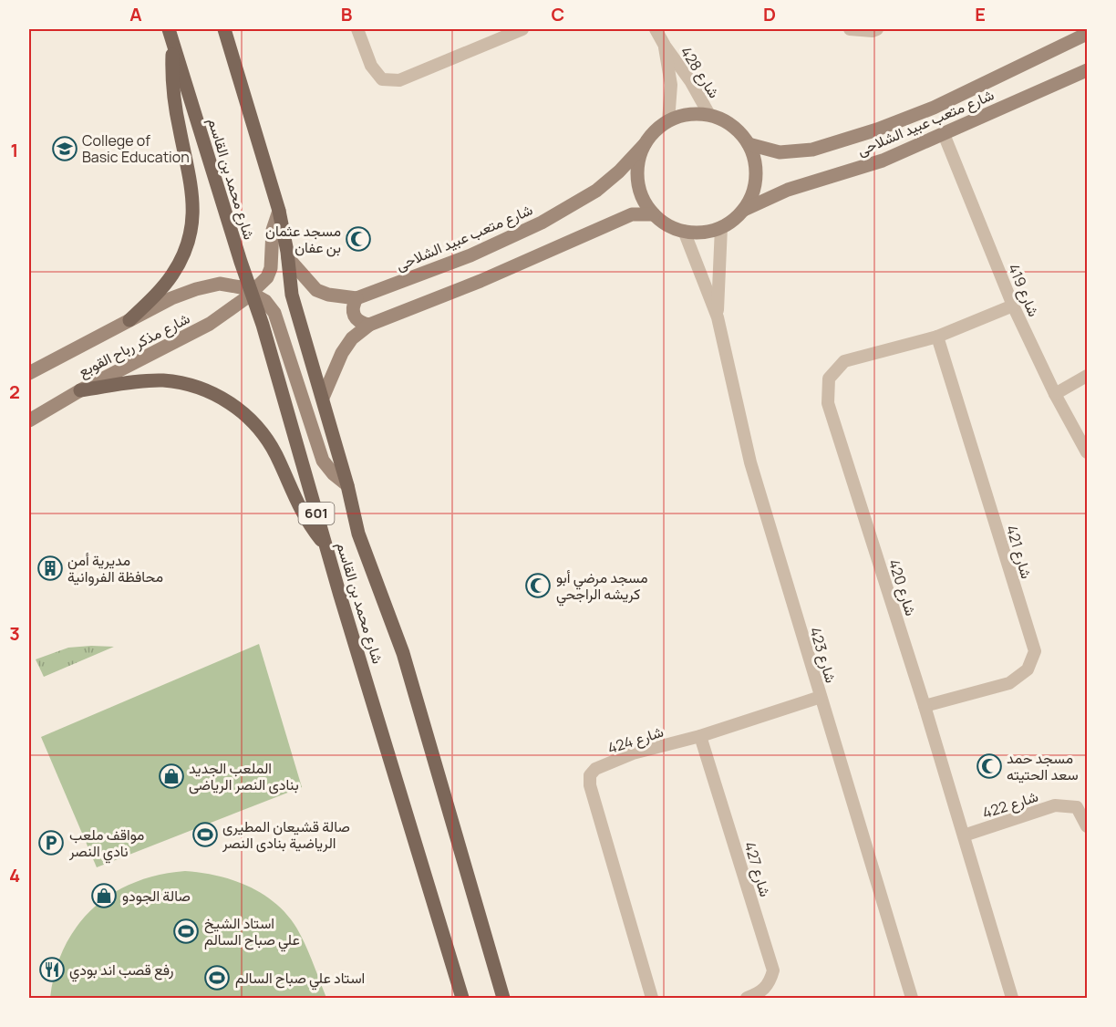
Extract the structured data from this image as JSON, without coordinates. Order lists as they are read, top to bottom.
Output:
{
  "streets": {
    "main road": ["شارع محمد بن القاسم", "601"],
    "street": [
      "شارع 428",
      "شارع متعب عبيد الشلاحى",
      "شارع 419",
      "شارع مذكر رباح القوبع",
      "شارع 421",
      "شارع 420",
      "شارع 423",
      "شارع 424",
      "شارع 422",
      "شارع 427"
    ]
  },
  "crossings": [
    ["شارع 428", "شارع متعب عبيد الشلاحى"],
    ["شارع 428", "شارع 423"],
    ["شارع متعب عبيد الشلاحى", "شارع محمد بن القاسم"],
    ["شارع متعب عبيد الشلاحى", "شارع 419"],
    ["شارع متعب عبيد الشلاحى", "شارع 423"],
    ["شارع محمد بن القاسم", "شارع مذكر رباح القوبع"],
    ["شارع 419", "شارع 420"],
    ["شارع 421", "شارع 420"],
    ["شارع 420", "شارع 422"],
    ["شارع 423", "شارع 424"],
    ["شارع 424", "شارع 427"]
  ],
  "places": {
    "school or university": ["College of Basic Education"],
    "mosque": ["مسجد عثمان بن عفان", "مسجد مرضي أبو كريشه الراجحي", "مسجد حمد سعد الحتيته"],
    "building": ["مديرية أمن محافظة الفروانية"],
    "shop": ["الملعب الجديد بنادى النصر الرياضى", "صالة الجودو"],
    "sports": ["صالة قشيعان المطيرى الرياضية بنادى النصر", "استاد الشيخ علي صباح السالم", "استاد علي صباح السالم"],
    "parking": ["مواقف ملعب نادي النصر"],
    "restaurant": ["رفع قصب اند بودي"]
  },
  "grid": {
    "columns": [
      "A",
      "B",
      "C",
      "D",
      "E"
    ],
    "rows": [
      "1",
      "2",
      "3",
      "4"
    ]
  }
}
